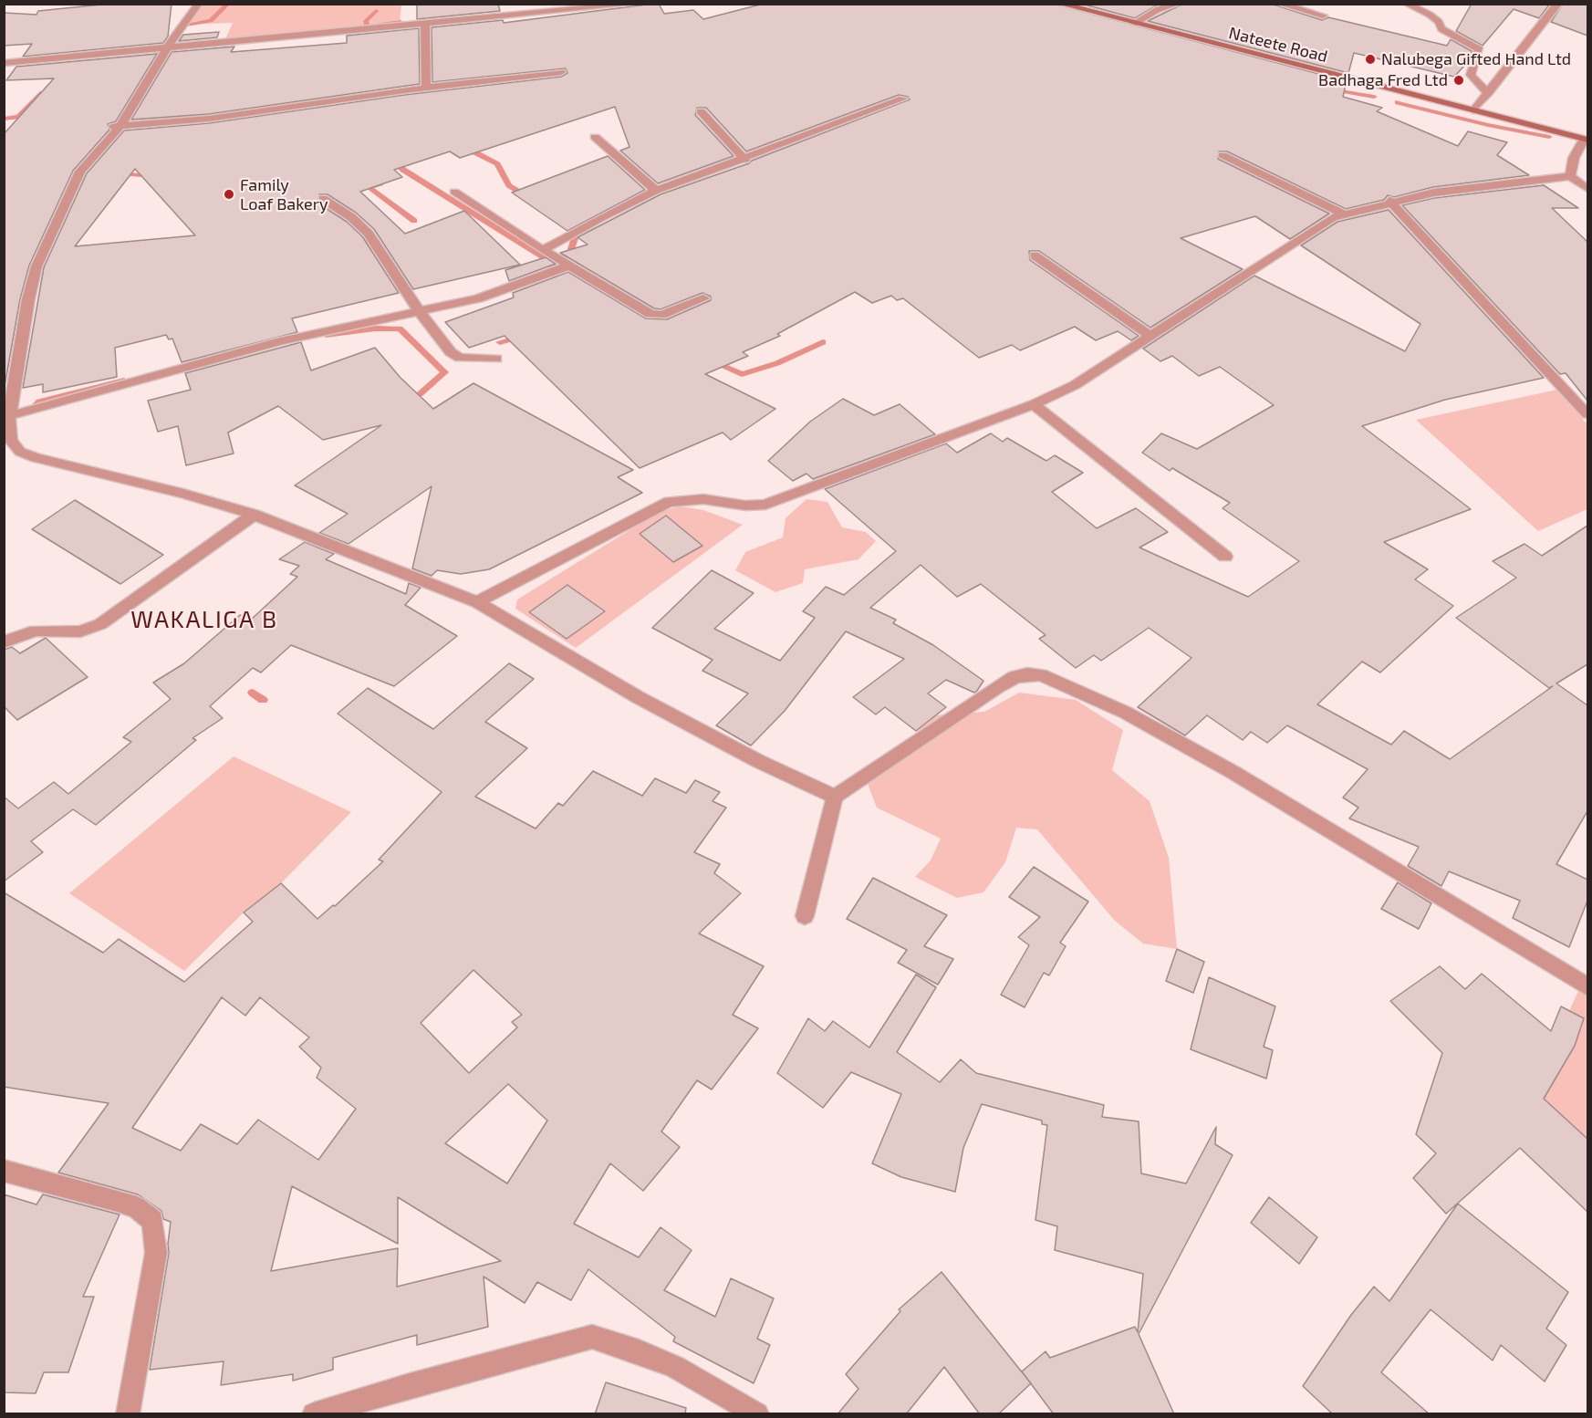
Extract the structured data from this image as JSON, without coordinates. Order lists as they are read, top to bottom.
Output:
{
  "streets": {
    "main road": ["Nateete Road"]
  },
  "districts": ["WAKALIGA B"],
  "places": ["Nalubega Gifted Hand Ltd", "Badhaga Fred Ltd", "Family Loaf Bakery"]
}
